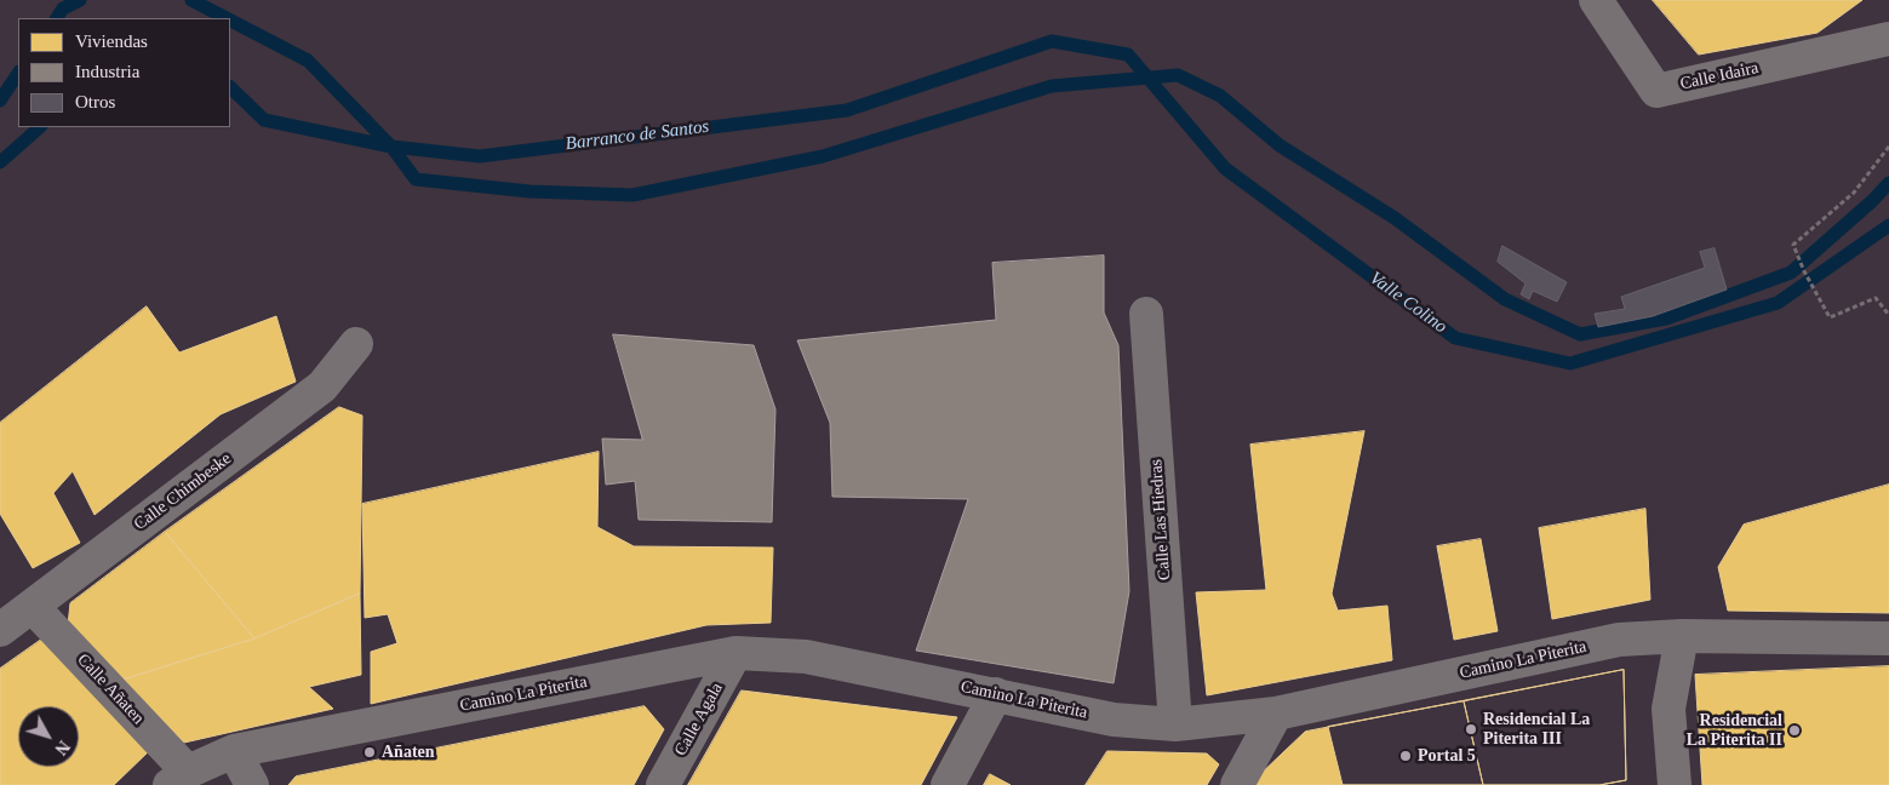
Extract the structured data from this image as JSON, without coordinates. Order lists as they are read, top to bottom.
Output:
{
  "streets": {
    "street": [
      "Calle Idaira",
      "Calle Chimbeske",
      "Calle Las Hiedras",
      "Camino La Piterita",
      "Calle Añaten",
      "Calle Agala"
    ]
  },
  "crossings": [
    ["Calle Chimbeske", "Calle Añaten"],
    ["Calle Las Hiedras", "Camino La Piterita"],
    ["Camino La Piterita", "Calle Añaten"],
    ["Camino La Piterita", "Calle Agala"]
  ],
  "water": ["Barranco de Santos", "Valle Colino"],
  "places": [
    "Residencial La Piterita III",
    "Residencial La Piterita II",
    "Añaten",
    "Portal 5"
  ],
  "legend": ["Viviendas", "Industria", "Otros"],
  "north": "bottom right"
}
